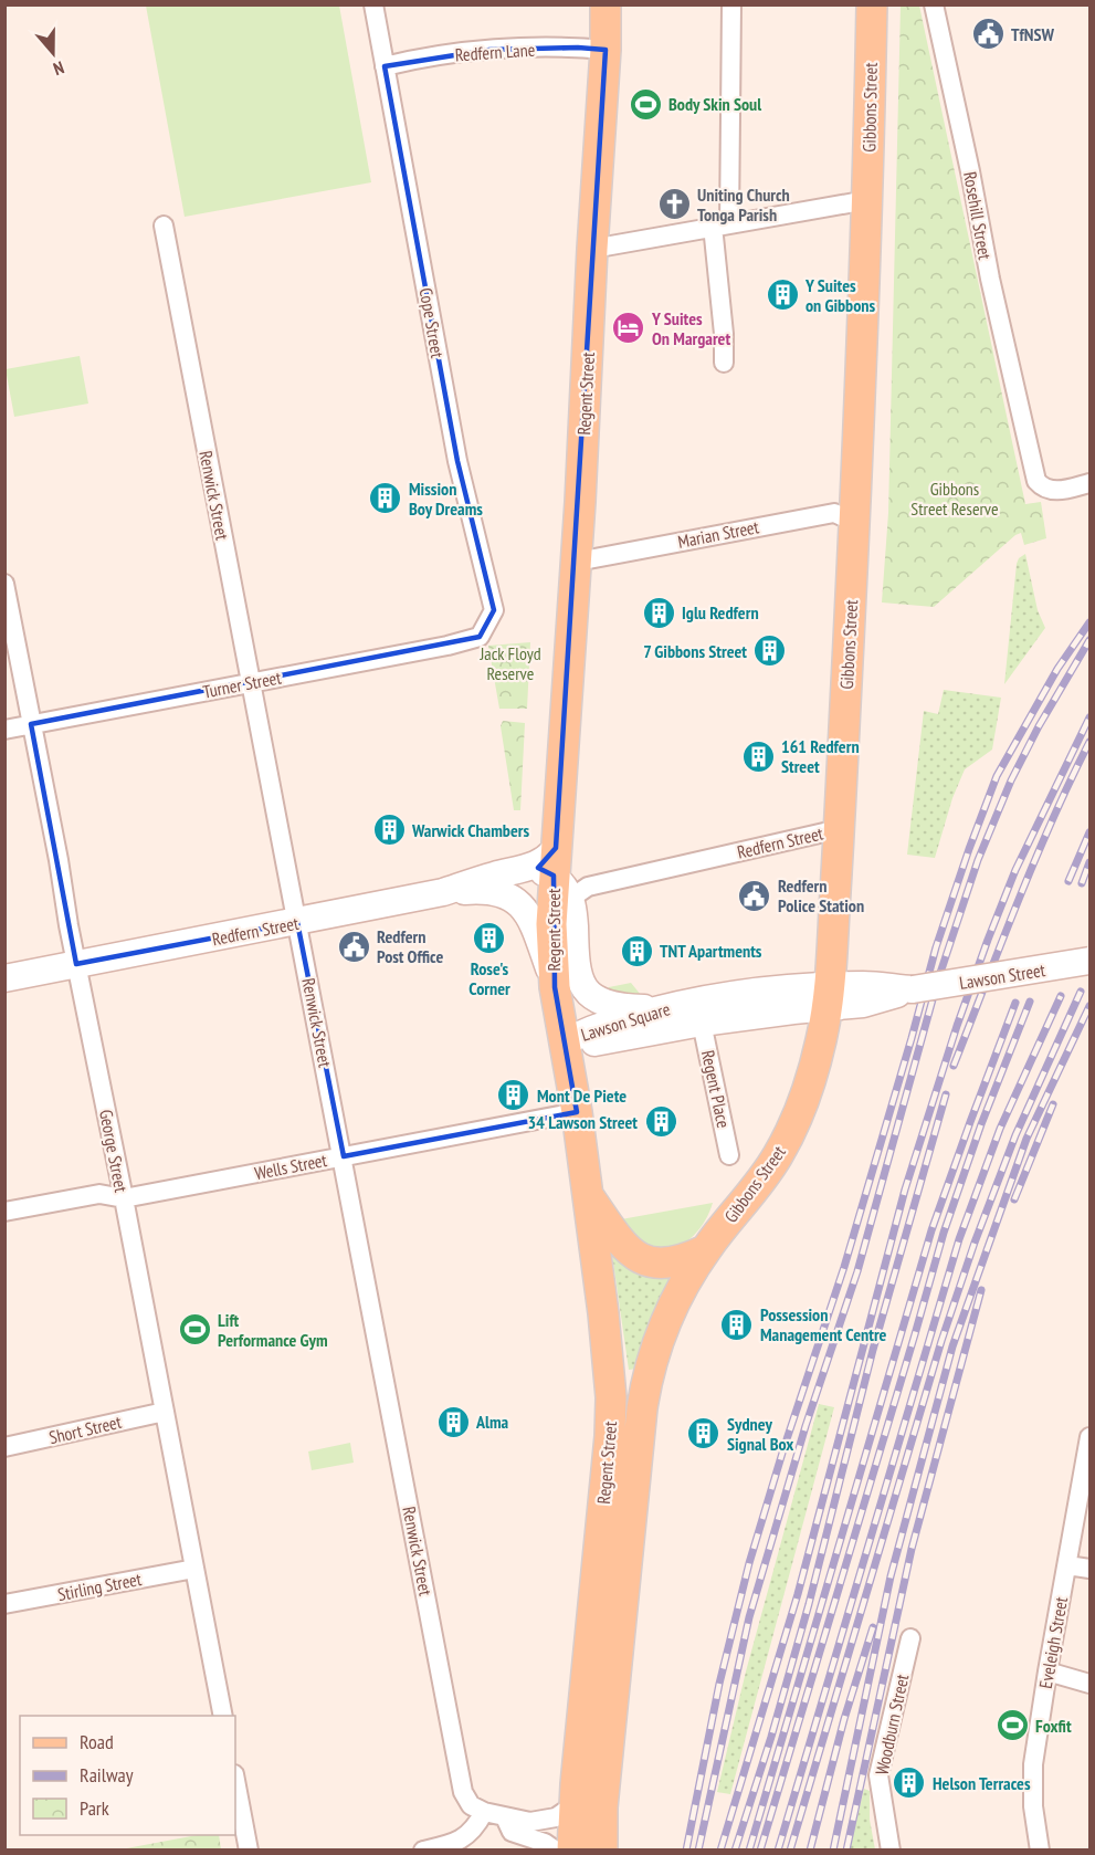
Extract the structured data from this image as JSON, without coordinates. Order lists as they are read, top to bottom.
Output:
{
  "streets": {
    "main road": ["Gibbons Street", "Regent Street"],
    "street": [
      "Redfern Lane",
      "Rosehill Street",
      "Cope Street",
      "Renwick Street",
      "Marian Street",
      "Turner Street",
      "Redfern Street",
      "Lawson Street",
      "Lawson Square",
      "Regent Place",
      "George Street",
      "Wells Street",
      "Short Street",
      "Stirling Street",
      "Eveleigh Street",
      "Woodburn Street"
    ]
  },
  "crossings": [
    ["Redfern Lane", "Cope Street"],
    ["Redfern Lane", "Regent Street"],
    ["Gibbons Street", "Regent Street"],
    ["Gibbons Street", "Marian Street"],
    ["Gibbons Street", "Redfern Street"],
    ["Gibbons Street", "Lawson Street"],
    ["Gibbons Street", "Lawson Square"],
    ["Cope Street", "Turner Street"],
    ["Regent Street", "Marian Street"],
    ["Regent Street", "Redfern Street"],
    ["Regent Street", "Lawson Square"],
    ["Regent Street", "Wells Street"],
    ["Renwick Street", "Turner Street"],
    ["Renwick Street", "Redfern Street"],
    ["Renwick Street", "Wells Street"],
    ["Turner Street", "George Street"],
    ["Redfern Street", "George Street"],
    ["Lawson Street", "Lawson Square"],
    ["Lawson Square", "Regent Place"],
    ["George Street", "Wells Street"],
    ["George Street", "Short Street"],
    ["George Street", "Stirling Street"]
  ],
  "parks": ["Gibbons Street Reserve", "Jack Floyd Reserve"],
  "places": {
    "public building": ["TfNSW", "Redfern Police Station", "Redfern Post Office"],
    "sports": ["Body Skin Soul", "Lift Performance Gym", "Foxfit"],
    "church": ["Uniting Church Tonga Parish"],
    "building": [
      "Y Suites on Gibbons",
      "Mission Boy Dreams",
      "Iglu Redfern",
      "7 Gibbons Street",
      "161 Redfern Street",
      "Warwick Chambers",
      "Rose's Corner",
      "TNT Apartments",
      "Mont De Piete",
      "34 Lawson Street",
      "Possession Management Centre",
      "Alma",
      "Sydney Signal Box",
      "Helson Terraces"
    ],
    "hotel": ["Y Suites On Margaret"]
  },
  "legend": ["Road", "Railway", "Park"],
  "north": "bottom"
}
